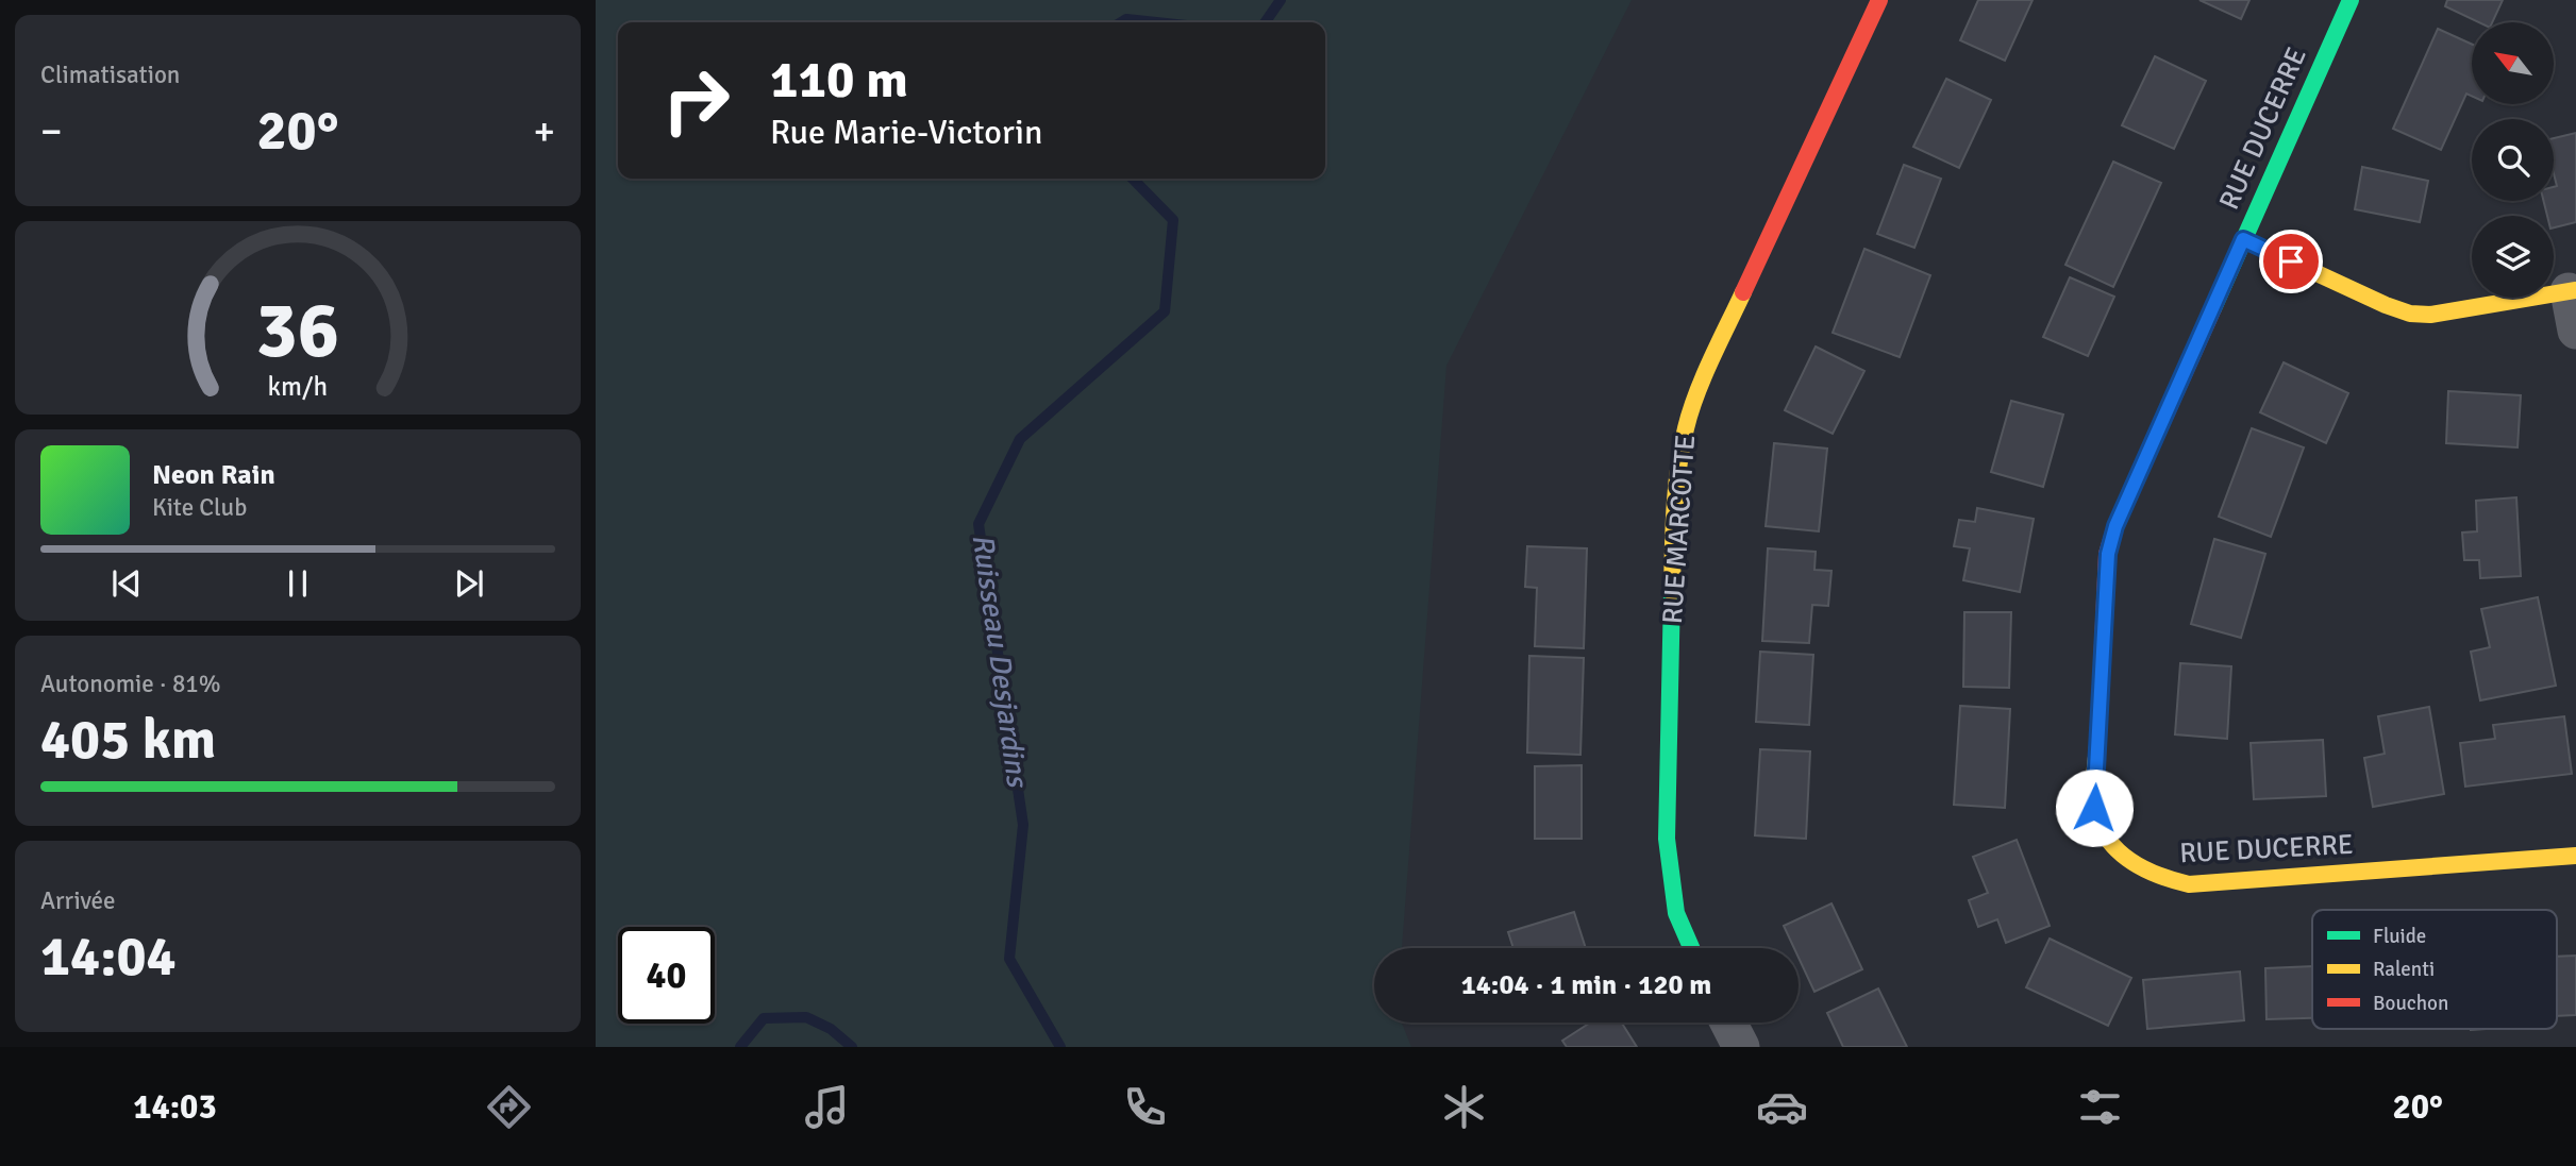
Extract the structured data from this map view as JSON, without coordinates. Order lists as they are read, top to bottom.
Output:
{
  "streets": {
    "street": ["RUE DUCERRE", "RUE MARCOTTE"]
  },
  "water": ["Ruisseau Desjardins"],
  "legend": ["Fluide", "Ralenti", "Bouchon"],
  "north": "top left",
  "page": {
    "tile": [
      "Climatisation",
      ["Autonomie · 81%", "405 km"],
      ["Arrivée", "14:04"]
    ],
    "turn": ["110 m", "Rue Marie-Victorin"],
    "heat": ["−", "20°", "+"],
    "song": ["Neon Rain", "Kite Club"],
    "limit": "40",
    "trip": "14:04 · 1 min · 120 m",
    "tabs": ["14:03", "20°"],
    "gauge": ["36", "km/h"]
  }
}
